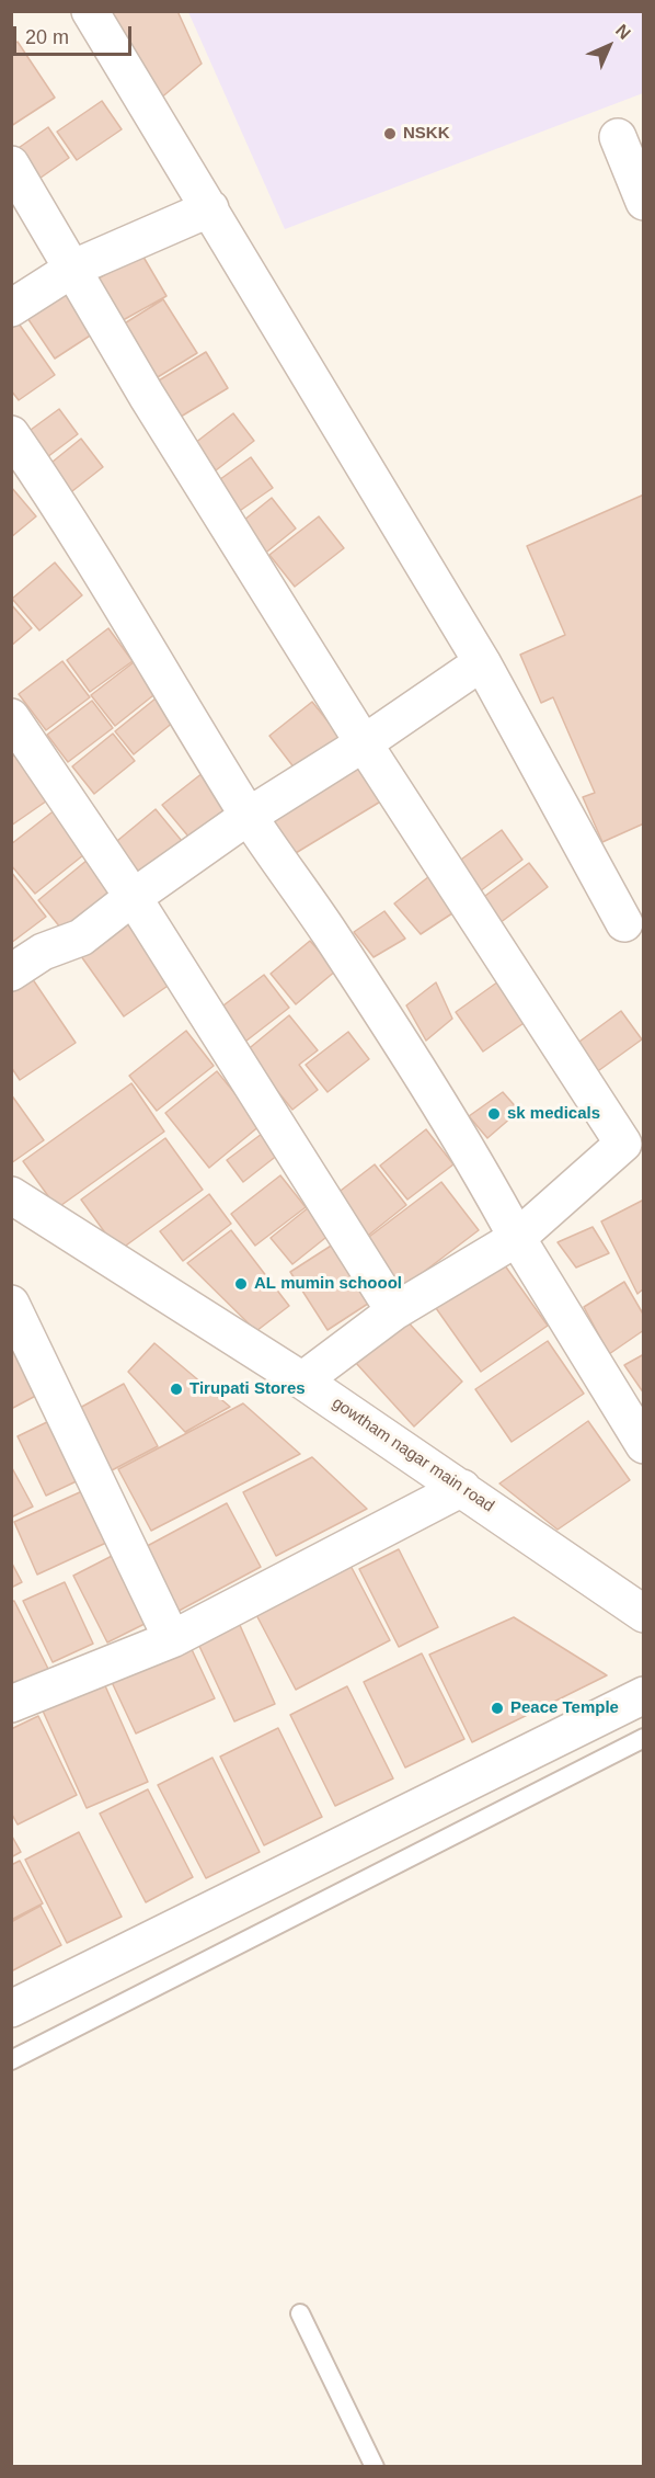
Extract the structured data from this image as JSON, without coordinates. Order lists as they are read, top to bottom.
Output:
{
  "streets": {
    "street": ["gowtham nagar main road"]
  },
  "places": [
    "NSKK",
    "sk medicals",
    "AL mumin schoool",
    "Tirupati Stores",
    "Peace Temple"
  ],
  "scale_bar": "20 m",
  "north": "top right"
}
